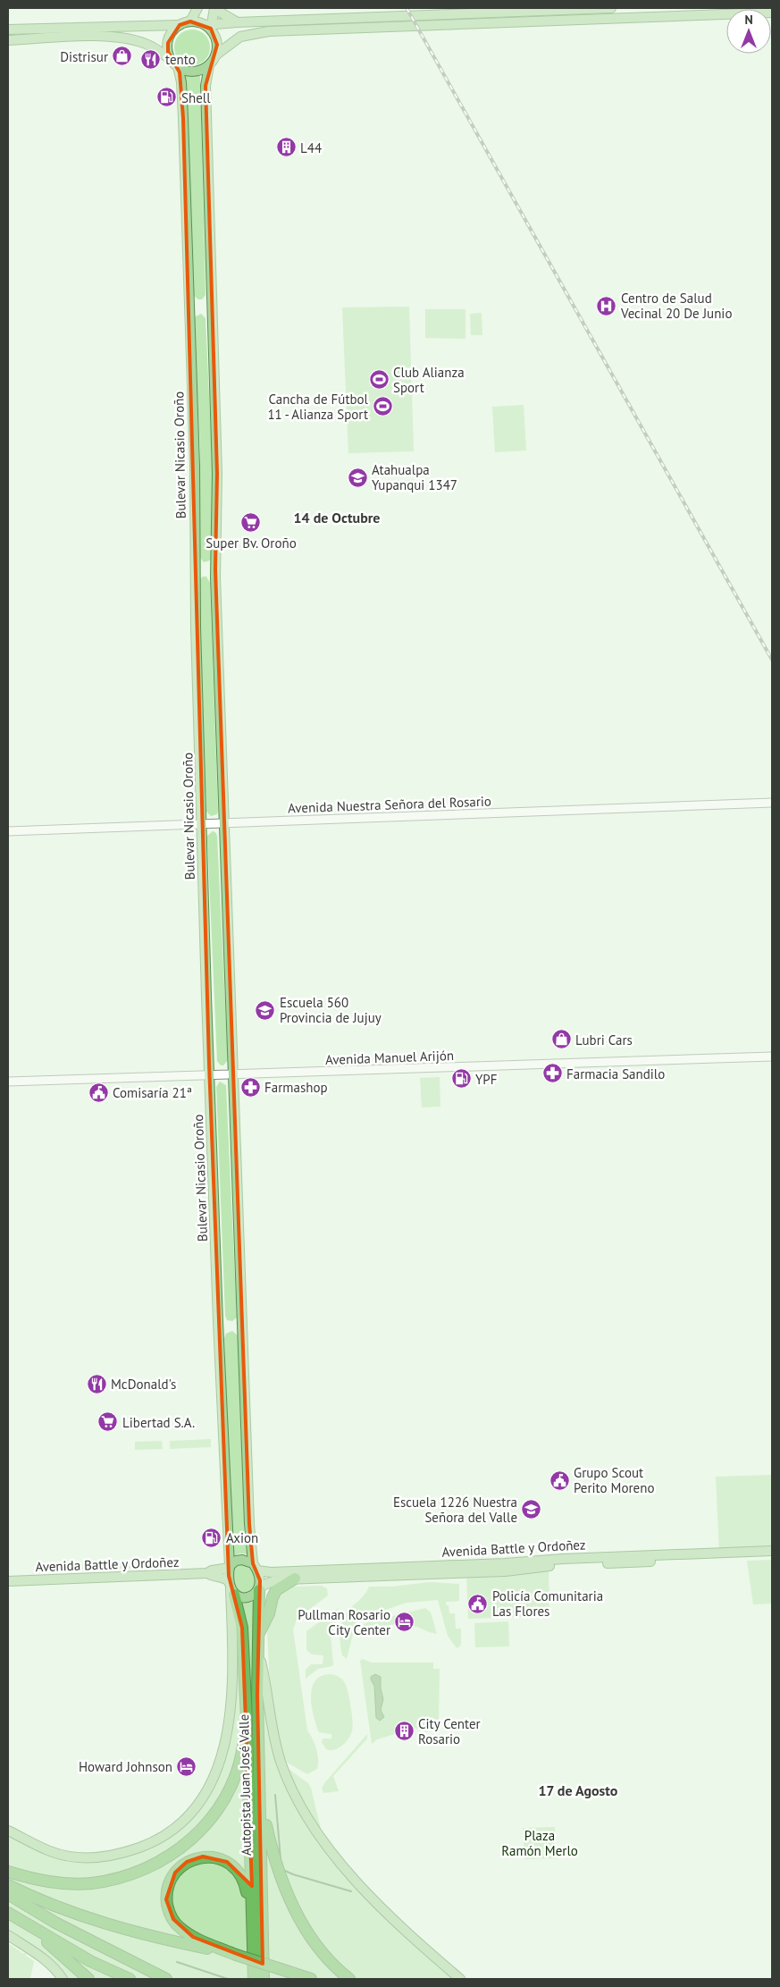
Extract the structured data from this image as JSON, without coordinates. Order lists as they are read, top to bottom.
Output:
{
  "streets": {
    "highway": ["Autopista Juan José Valle"],
    "main road": ["Bulevar Nicasio Oroño", "Avenida Battle y Ordoñez"],
    "street": ["Avenida Nuestra Señora del Rosario", "Avenida Manuel Arijón"]
  },
  "crossings": [
    ["Bulevar Nicasio Oroño", "Avenida Nuestra Señora del Rosario"],
    ["Bulevar Nicasio Oroño", "Avenida Manuel Arijón"],
    ["Bulevar Nicasio Oroño", "Avenida Battle y Ordoñez"],
    ["Bulevar Nicasio Oroño", "Autopista Juan José Valle"],
    ["Avenida Battle y Ordoñez", "Autopista Juan José Valle"]
  ],
  "districts": ["14 de Octubre", "17 de Agosto"],
  "parks": ["Plaza Ramón Merlo"],
  "places": {
    "shop": ["Distrisur", "Lubri Cars"],
    "restaurant": ["tento", "McDonald's"],
    "fuel station": ["Shell", "YPF", "Axion"],
    "building": ["L44", "City Center Rosario"],
    "hospital": ["Centro de Salud Vecinal 20 De Junio"],
    "sports": ["Club Alianza Sport", "Cancha de Fútbol 11 - Alianza Sport"],
    "school or university": ["Atahualpa Yupanqui 1347", "Escuela 560 Provincia de Jujuy", "Escuela 1226 Nuestra Señora del Valle"],
    "supermarket": ["Super Bv. Oroño", "Libertad S.A."],
    "pharmacy": ["Farmacia Sandilo", "Farmashop"],
    "public building": ["Comisaría 21ª", "Grupo Scout Perito Moreno", "Policía Comunitaria Las Flores"],
    "hotel": ["Pullman Rosario City Center", "Howard Johnson"]
  },
  "north": "top"
}
